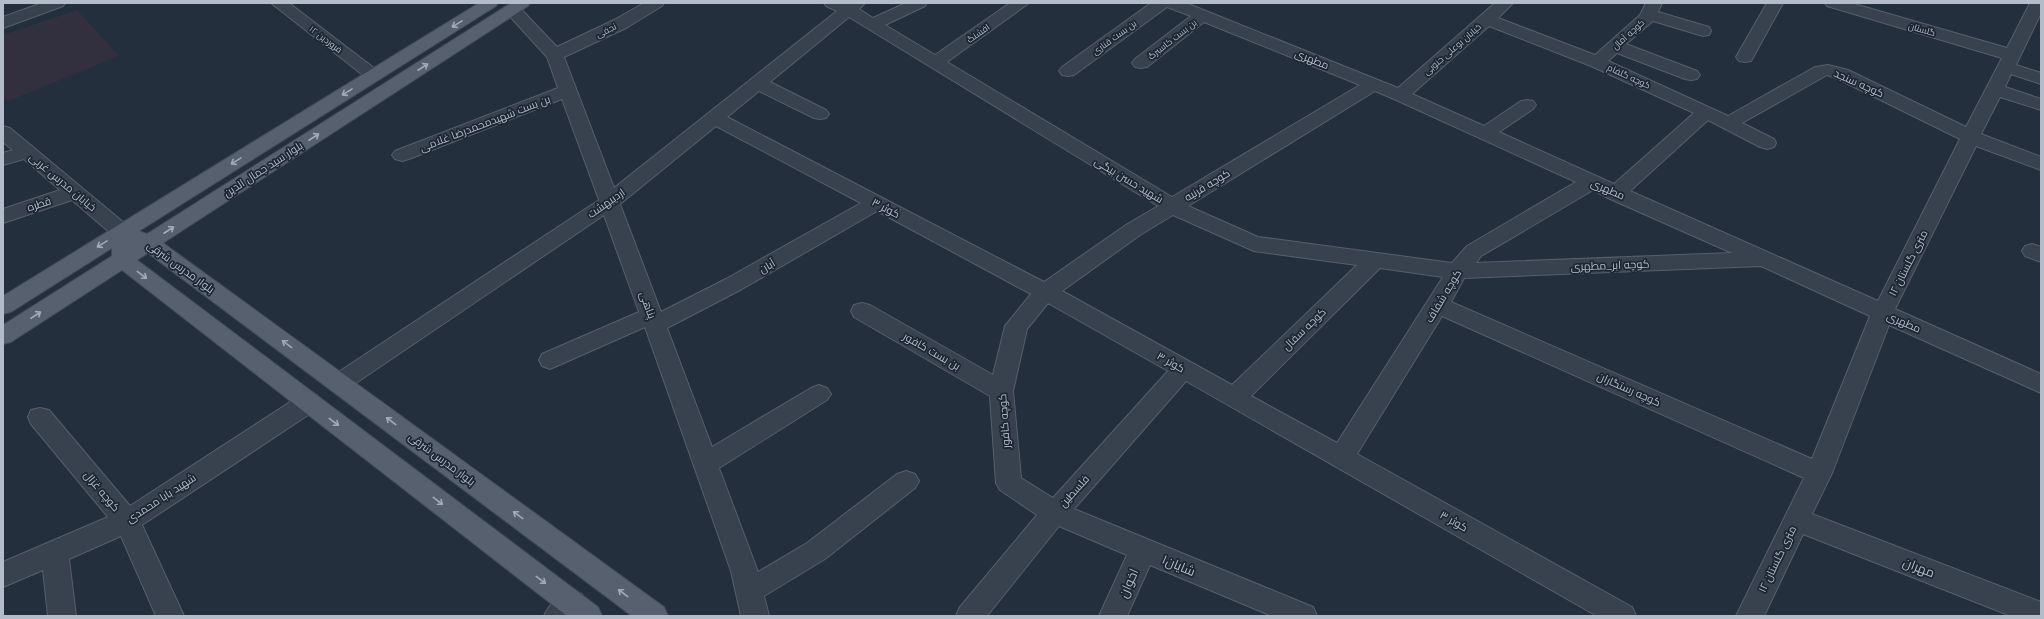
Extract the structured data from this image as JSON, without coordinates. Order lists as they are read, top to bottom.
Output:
{
  "streets": {
    "main road": ["بلوار سید جمال الدین", "بلوار مدرس شرقی"],
    "street": [
      "گلستان",
      "نجفی",
      "افشنگ",
      "کوچه آمال",
      "بن بست قناری",
      "۱۲ فروردین",
      "بن بست کاسبرگ",
      "خیابان بوعلی جنوبی",
      "مطهری",
      "کوچه گلفام",
      "کوچه سنجد",
      "بن بست شهیدمحمدرضا غلامی",
      "شهید حسن بیگی",
      "خیابان مدرس غربی",
      "کوچه قرنیه",
      "اردیبهشت",
      "قطره",
      "کوثر ۳",
      "۱۲ متری گلستان",
      "کوچه ابر_مطهری",
      "آبان",
      "کوچه شفاف",
      "پناهی",
      "کوچه سفال",
      "بن بست کافور",
      "کوچه رستگاران",
      "کوچه کافور",
      "کوچه غزال",
      "فلسطین",
      "شهید بابا محمدی",
      "شایان۱",
      "مهران",
      "اخوان"
    ]
  },
  "crossings": [
    ["گلستان", "۱۲ متری گلستان"],
    ["نجفی", "پناهی"],
    ["افشنگ", "شهید حسن بیگی"],
    ["کوچه آمال", "کوچه گلفام"],
    ["۱۲ فروردین", "بلوار سید جمال الدین"],
    ["بن بست کاسبرگ", "مطهری"],
    ["خیابان بوعلی جنوبی", "مطهری"],
    ["خیابان بوعلی جنوبی", "کوچه گلفام"],
    ["مطهری", "کوچه قرنیه"],
    ["مطهری", "۱۲ متری گلستان"],
    ["مطهری", "کوچه ابر_مطهری"],
    ["مطهری", "کوچه شفاف"],
    ["کوچه گلفام", "کوچه سنجد"],
    ["کوچه سنجد", "۱۲ متری گلستان"],
    ["بن بست شهیدمحمدرضا غلامی", "پناهی"],
    ["بلوار سید جمال الدین", "خیابان مدرس غربی"],
    ["بلوار سید جمال الدین", "بلوار مدرس شرقی"],
    ["بلوار سید جمال الدین", "پناهی"],
    ["شهید حسن بیگی", "کوچه قرنیه"],
    ["شهید حسن بیگی", "اردیبهشت"],
    ["شهید حسن بیگی", "کوچه ابر_مطهری"],
    ["شهید حسن بیگی", "کوچه شفاف"],
    ["شهید حسن بیگی", "کوچه سفال"],
    ["خیابان مدرس غربی", "قطره"],
    ["خیابان مدرس غربی", "بلوار مدرس شرقی"],
    ["کوچه قرنیه", "کوثر ۳"],
    ["کوچه قرنیه", "کوچه کافور"],
    ["اردیبهشت", "کوثر ۳"],
    ["اردیبهشت", "بلوار مدرس شرقی"],
    ["اردیبهشت", "پناهی"],
    ["کوثر ۳", "آبان"],
    ["کوثر ۳", "کوچه شفاف"],
    ["کوثر ۳", "کوچه سفال"],
    ["کوثر ۳", "کوچه کافور"],
    ["کوثر ۳", "فلسطین"],
    ["۱۲ متری گلستان", "کوچه رستگاران"],
    ["۱۲ متری گلستان", "مهران"],
    ["کوچه ابر_مطهری", "کوچه شفاف"],
    ["آبان", "پناهی"],
    ["کوچه شفاف", "کوچه رستگاران"],
    ["بن بست کافور", "کوچه کافور"],
    ["کوچه کافور", "فلسطین"],
    ["کوچه کافور", "شایان۱"],
    ["کوچه غزال", "شهید بابا محمدی"],
    ["فلسطین", "شایان۱"],
    ["شایان۱", "اخوان"]
  ]
}
